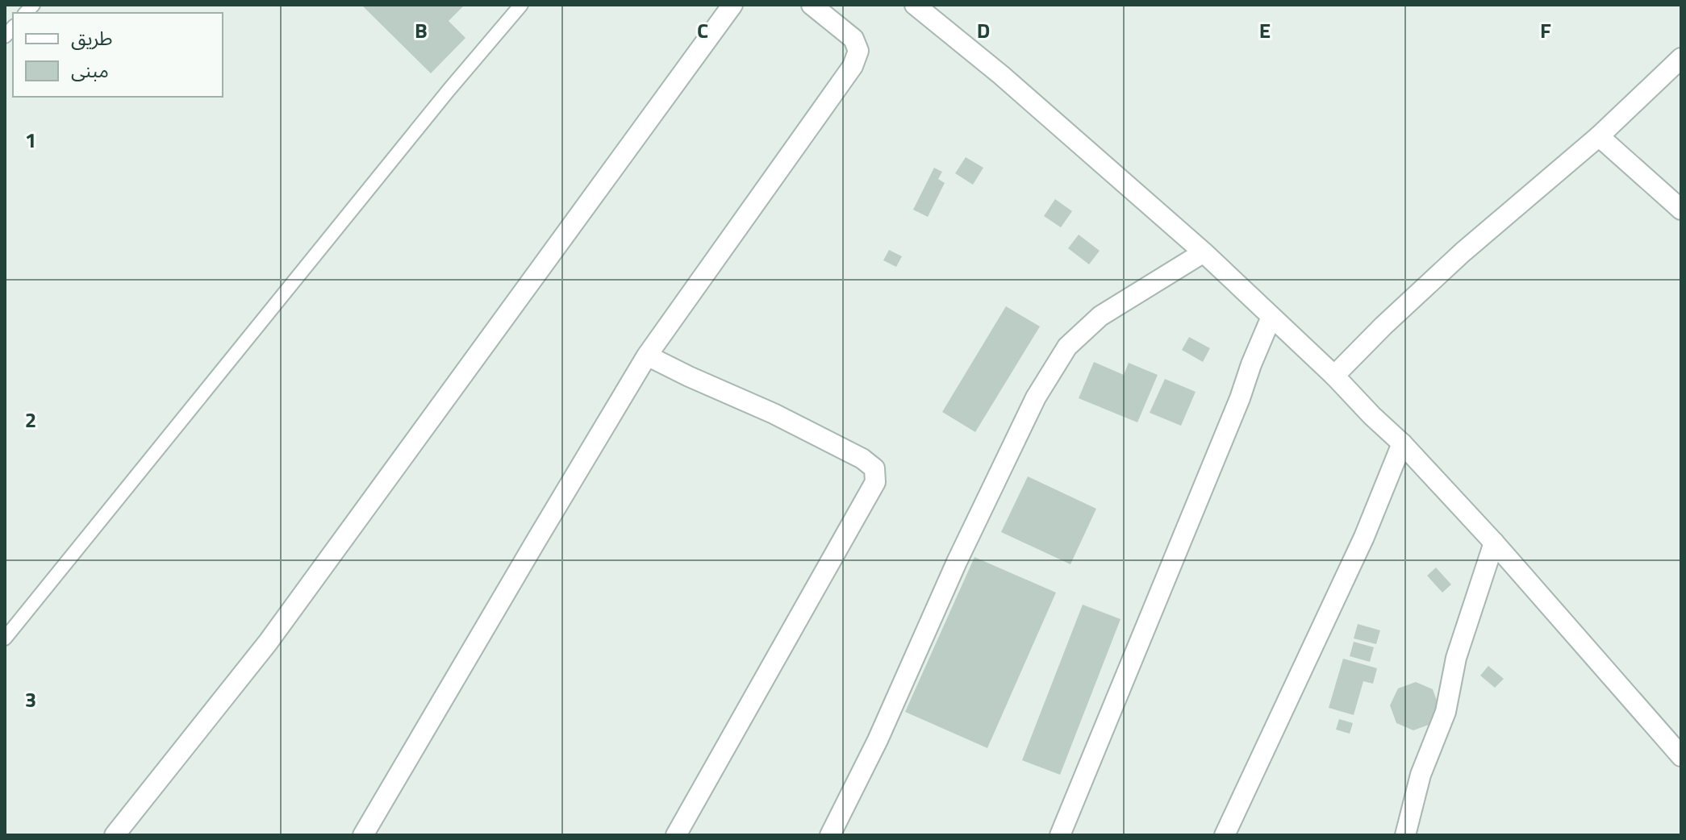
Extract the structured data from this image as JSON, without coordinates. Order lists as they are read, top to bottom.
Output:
{
  "legend": ["طريق", "مبنى"],
  "grid": {
    "columns": [
      "B",
      "C",
      "D",
      "E",
      "F"
    ],
    "rows": ["1", "2", "3"]
  }
}
